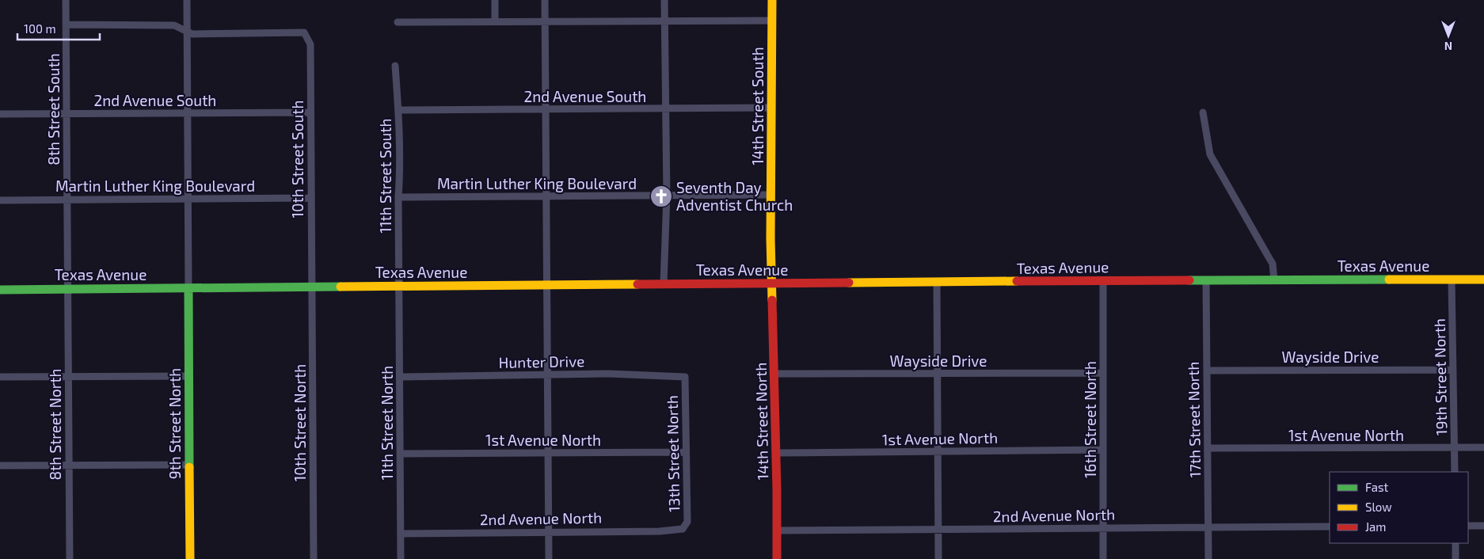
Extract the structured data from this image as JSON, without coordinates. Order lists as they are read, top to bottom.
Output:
{
  "streets": {
    "main road": [
      "14th Street South",
      "Texas Avenue",
      "14th Street North",
      "9th Street North"
    ],
    "street": [
      "2nd Avenue South",
      "8th Street South",
      "10th Street South",
      "11th Street South",
      "Martin Luther King Boulevard",
      "Wayside Drive",
      "Hunter Drive",
      "19th Street North",
      "16th Street North",
      "17th Street North",
      "10th Street North",
      "11th Street North",
      "8th Street North",
      "1st Avenue North",
      "13th Street North",
      "2nd Avenue North"
    ]
  },
  "crossings": [
    ["2nd Avenue South", "14th Street South"],
    ["2nd Avenue South", "8th Street South"],
    ["2nd Avenue South", "10th Street South"],
    ["2nd Avenue South", "11th Street South"],
    ["14th Street South", "Martin Luther King Boulevard"],
    ["14th Street South", "Texas Avenue"],
    ["14th Street South", "14th Street North"],
    ["8th Street South", "Martin Luther King Boulevard"],
    ["8th Street South", "Texas Avenue"],
    ["8th Street South", "8th Street North"],
    ["10th Street South", "Martin Luther King Boulevard"],
    ["10th Street South", "Texas Avenue"],
    ["10th Street South", "10th Street North"],
    ["11th Street South", "Martin Luther King Boulevard"],
    ["11th Street South", "Texas Avenue"],
    ["11th Street South", "11th Street North"],
    ["Texas Avenue", "19th Street North"],
    ["Texas Avenue", "16th Street North"],
    ["Texas Avenue", "17th Street North"],
    ["Texas Avenue", "14th Street North"],
    ["Texas Avenue", "10th Street North"],
    ["Texas Avenue", "11th Street North"],
    ["Texas Avenue", "9th Street North"],
    ["Texas Avenue", "8th Street North"],
    ["Wayside Drive", "19th Street North"],
    ["Wayside Drive", "16th Street North"],
    ["Wayside Drive", "17th Street North"],
    ["Wayside Drive", "14th Street North"],
    ["Hunter Drive", "11th Street North"],
    ["Hunter Drive", "13th Street North"],
    ["19th Street North", "1st Avenue North"],
    ["16th Street North", "1st Avenue North"],
    ["16th Street North", "2nd Avenue North"],
    ["17th Street North", "1st Avenue North"],
    ["17th Street North", "2nd Avenue North"],
    ["14th Street North", "1st Avenue North"],
    ["14th Street North", "2nd Avenue North"],
    ["11th Street North", "1st Avenue North"],
    ["11th Street North", "2nd Avenue North"],
    ["1st Avenue North", "13th Street North"],
    ["13th Street North", "2nd Avenue North"]
  ],
  "places": {
    "church": ["Seventh Day Adventist Church"]
  },
  "legend": ["Fast", "Slow", "Jam"],
  "scale_bar": "100 m",
  "north": "bottom"
}
